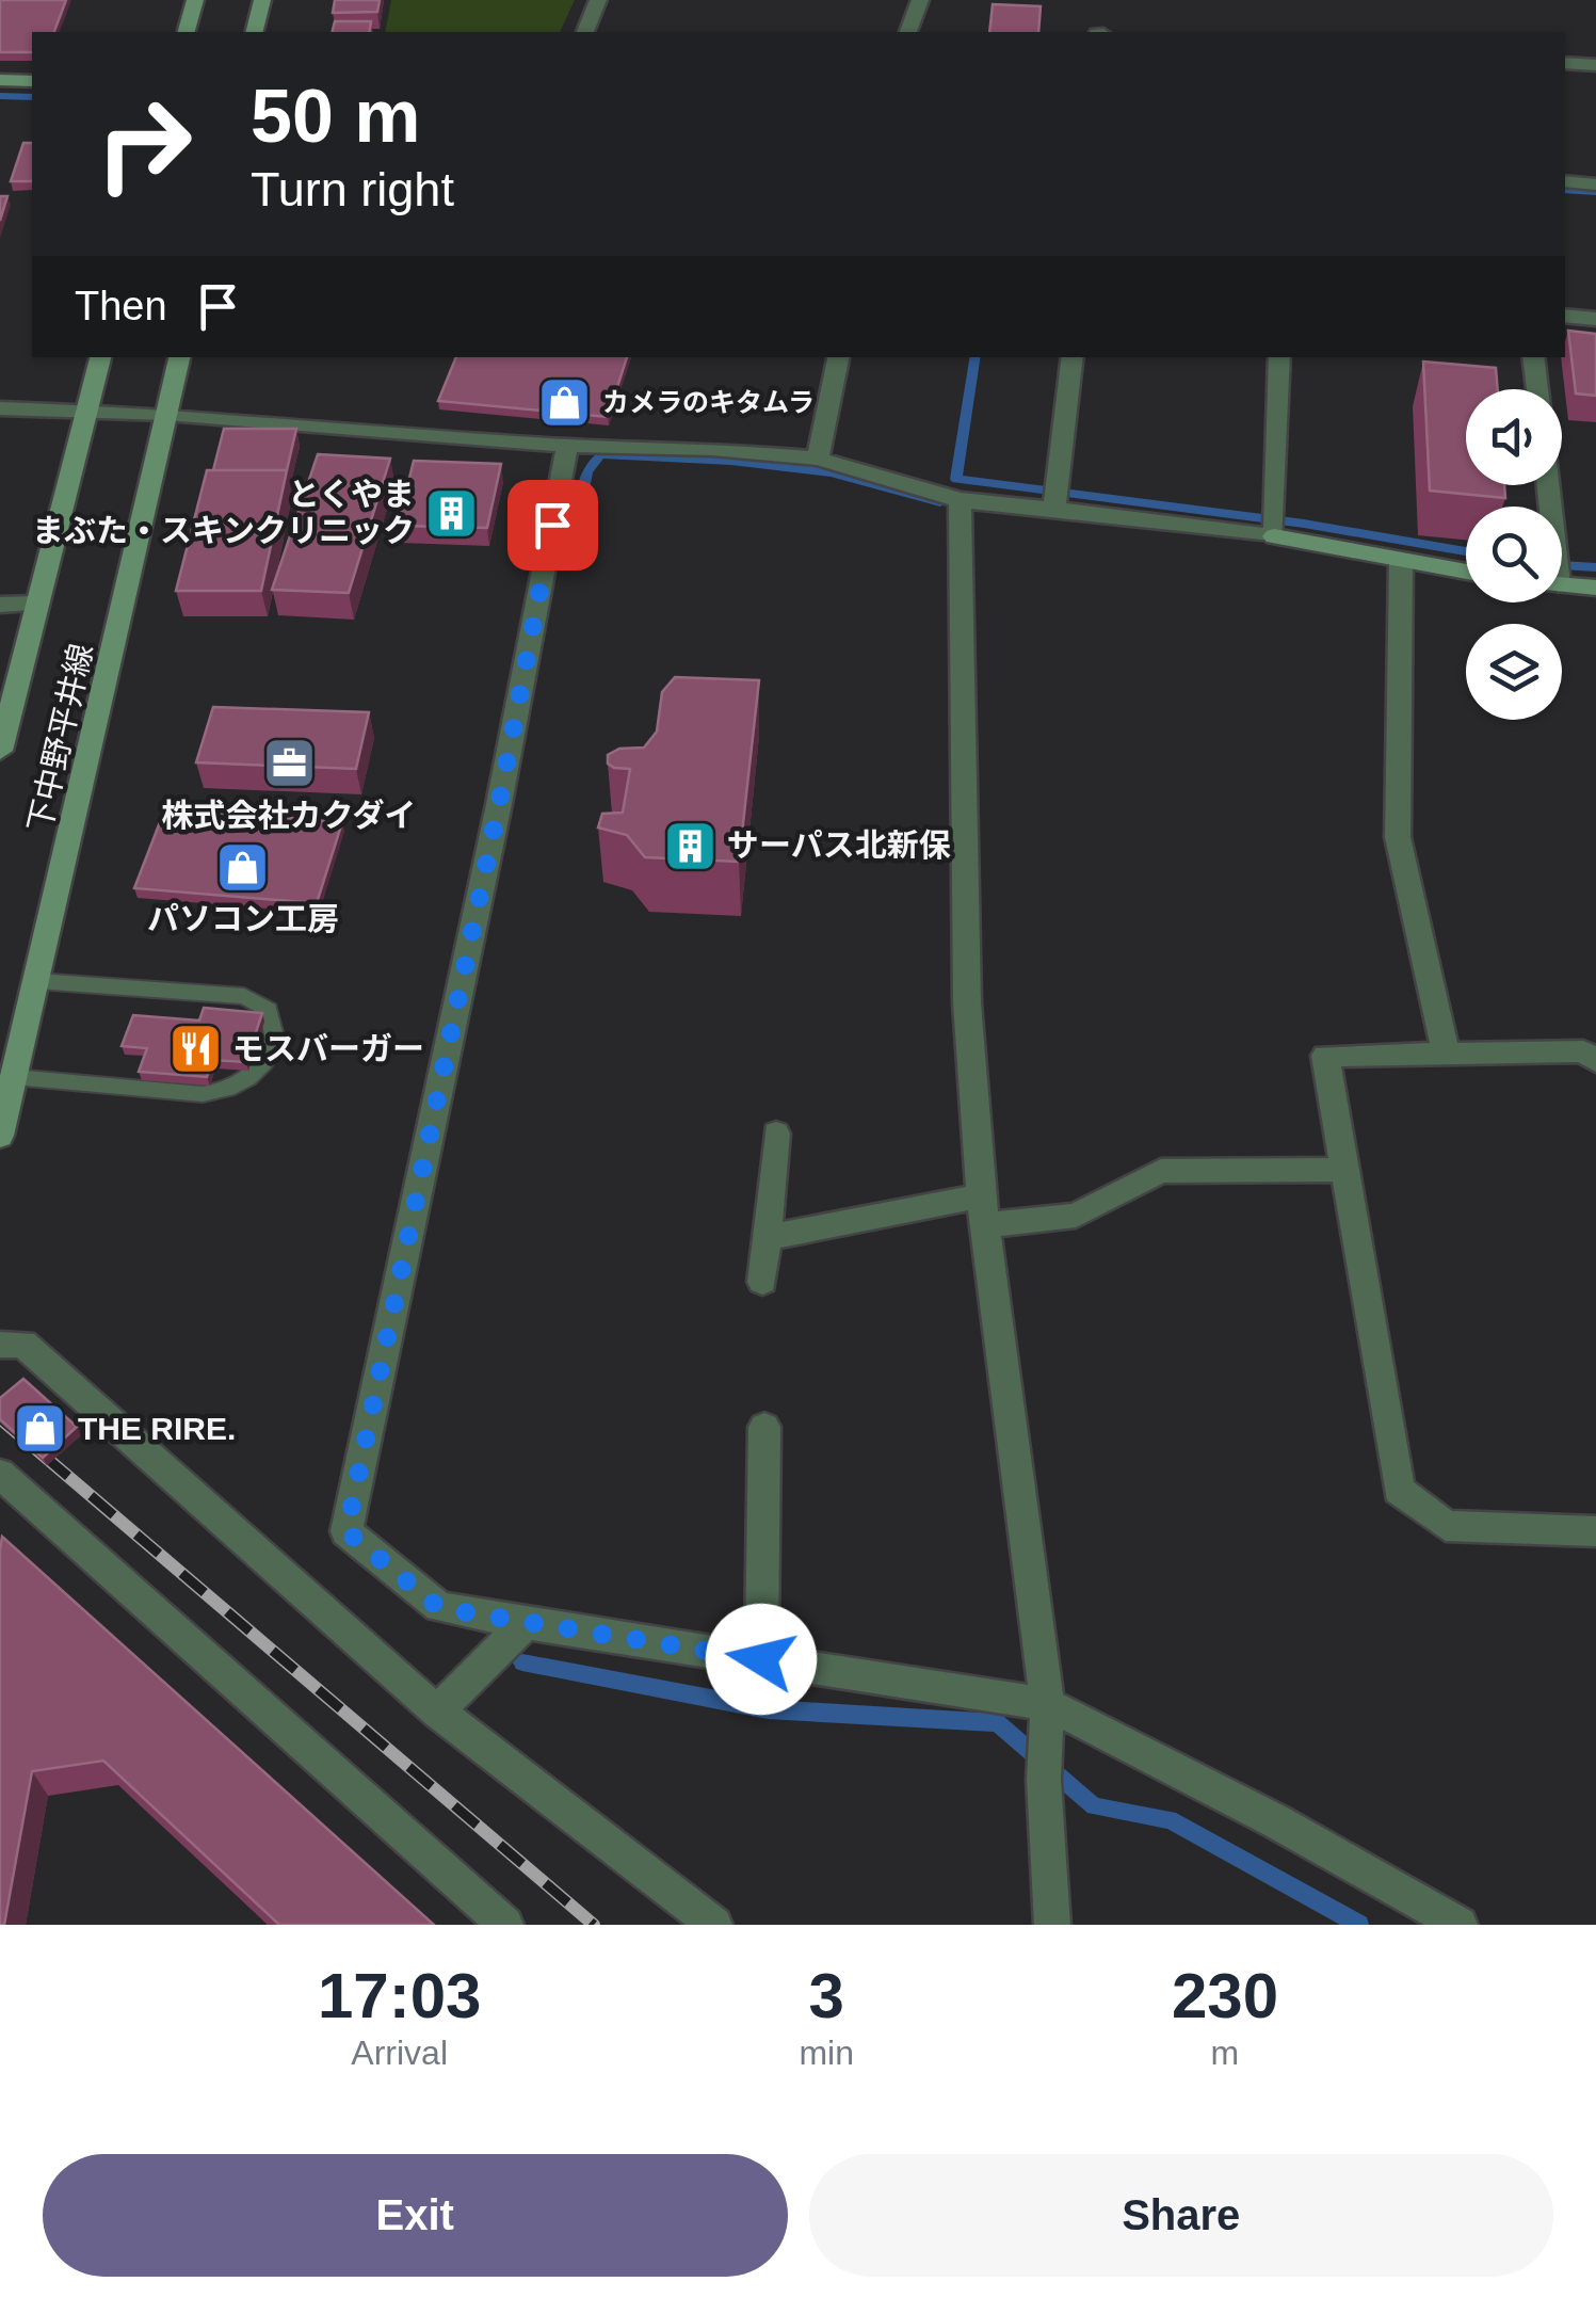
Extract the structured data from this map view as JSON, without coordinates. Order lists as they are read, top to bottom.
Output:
{
  "streets": {
    "street": ["下中野平井線"]
  },
  "places": {
    "shop": ["カメラのキタムラ", "パソコン工房", "THE RIRE."],
    "building": ["とくやま まぶた・スキンクリニック", "サーパス北新保"],
    "office": ["株式会社カクダイ"],
    "restaurant": ["モスバーガー"]
  },
  "page": {
    "turn": ["50 m", "Turn right"],
    "then": "Then",
    "eta": [
      "17:03",
      "Arrival",
      "3",
      "min",
      "230",
      "m"
    ],
    "buttons": ["Exit", "Share"]
  }
}
